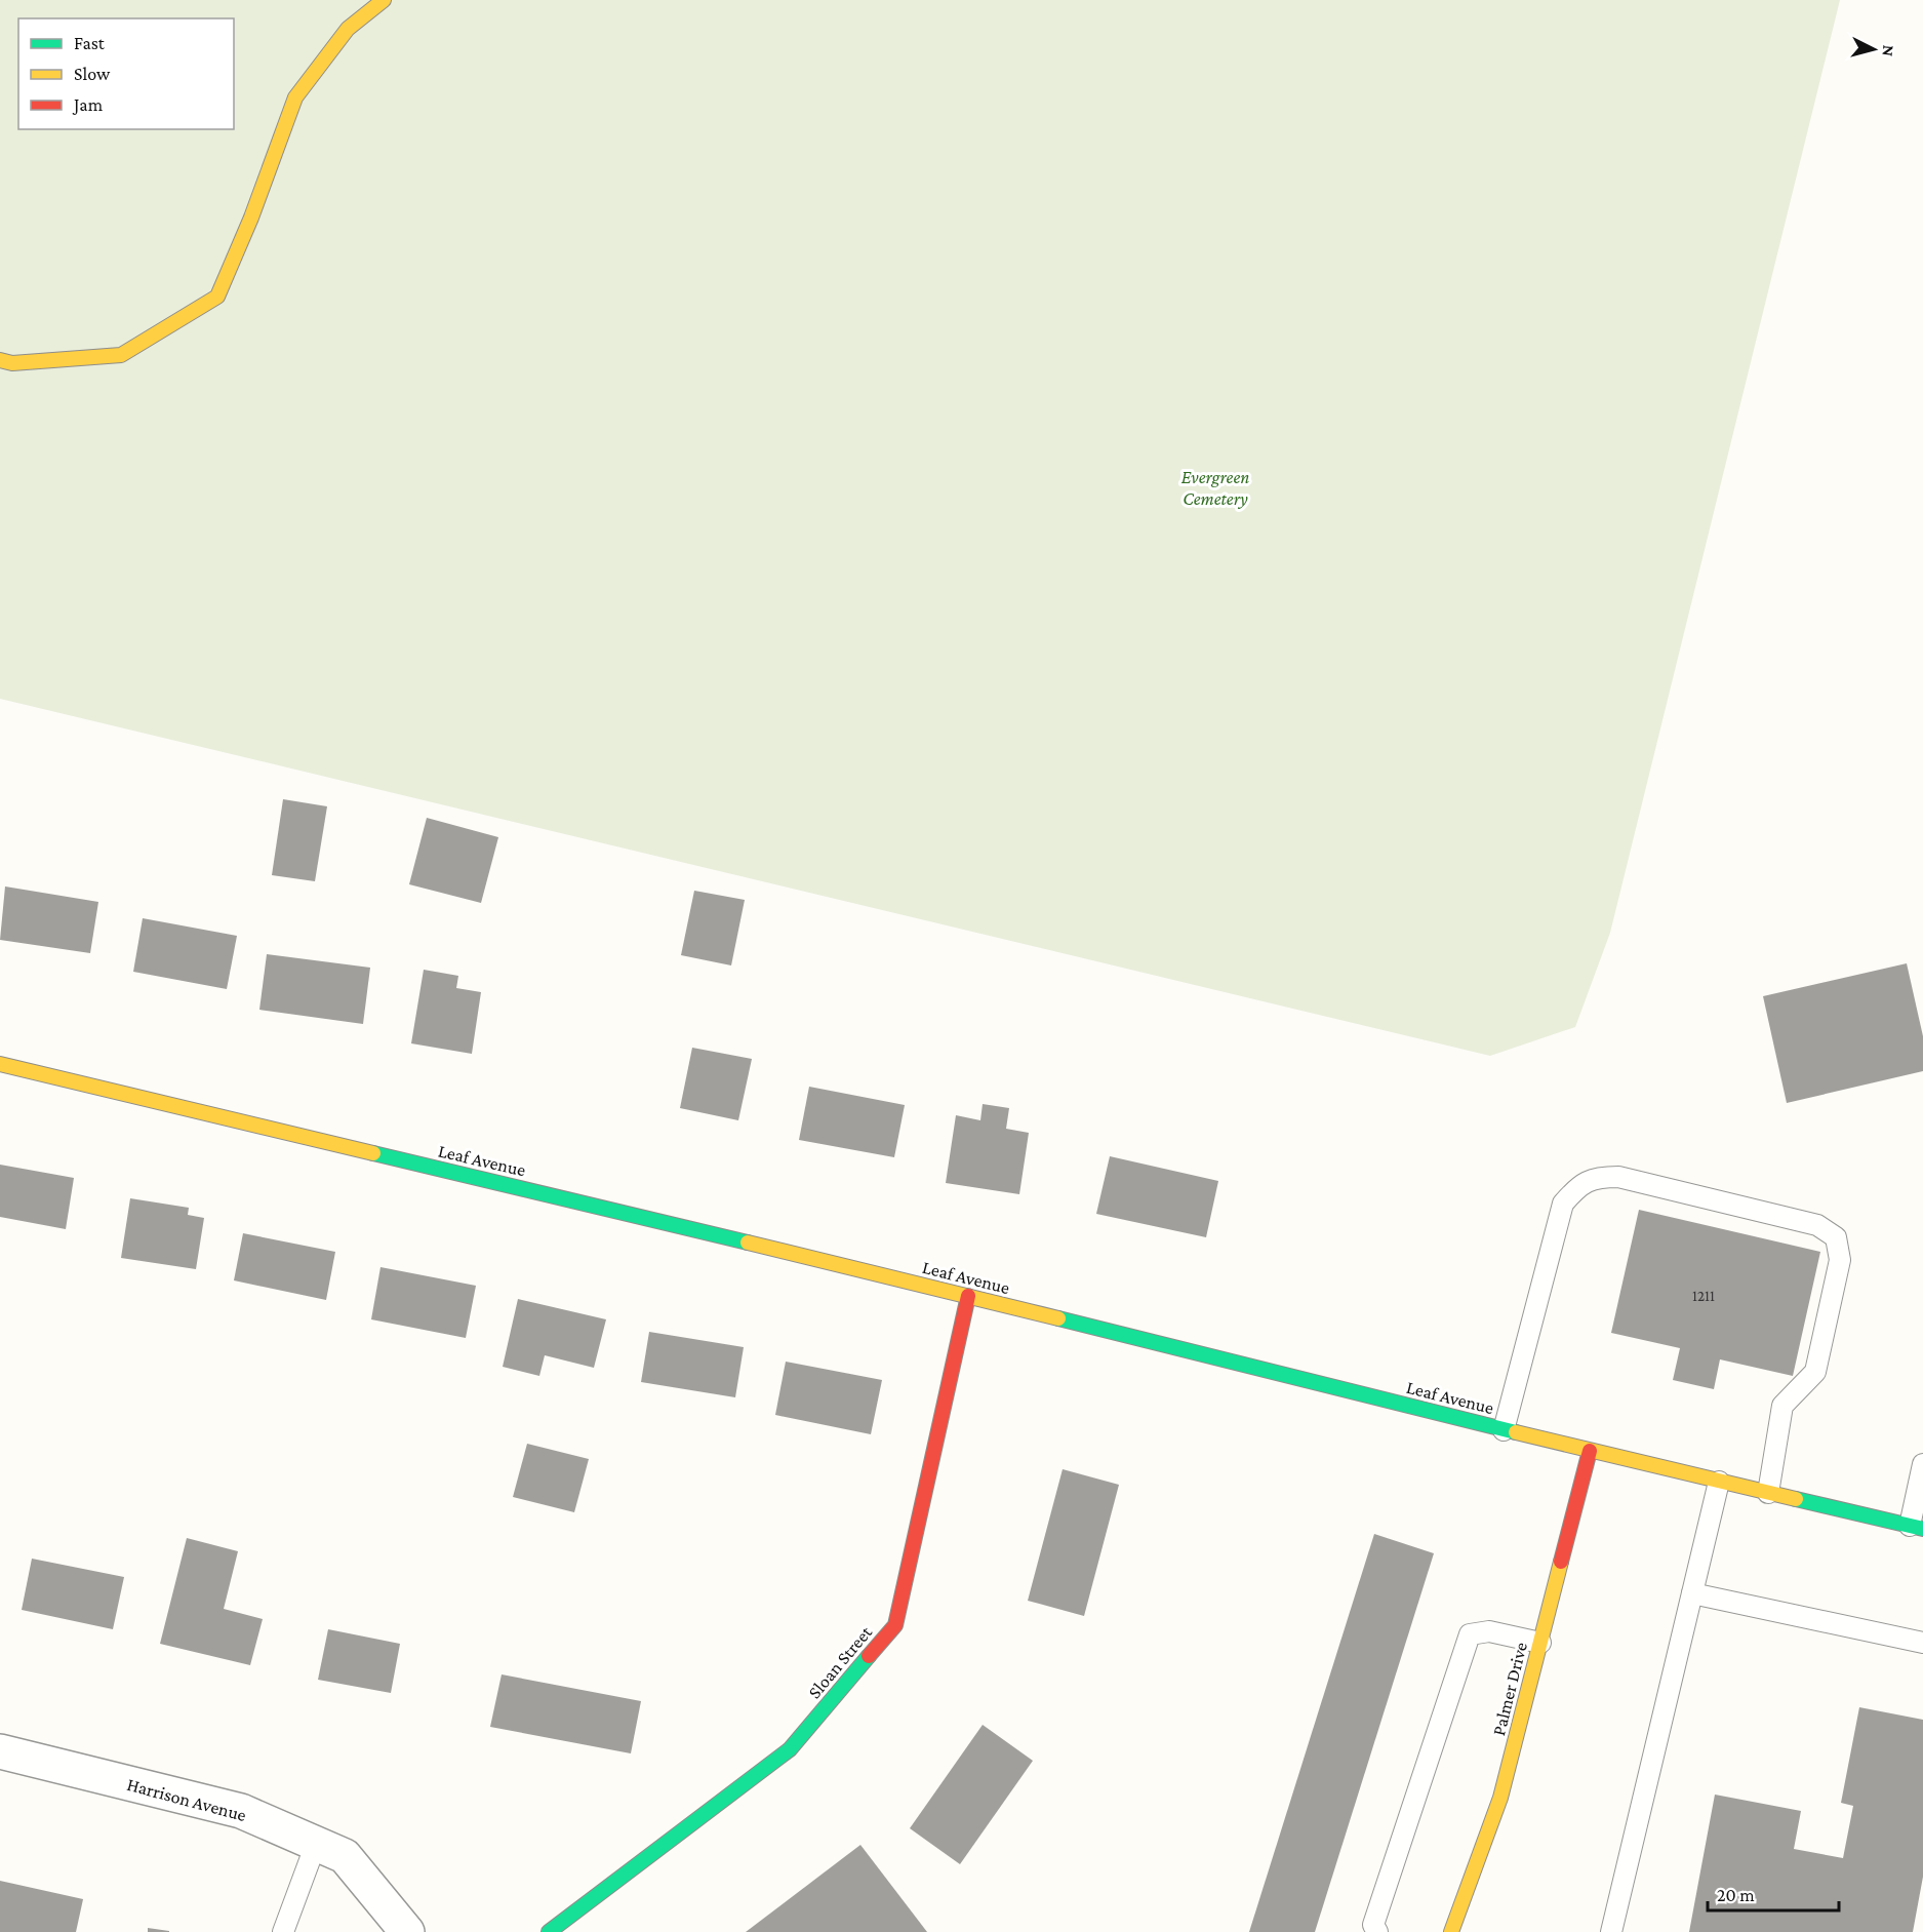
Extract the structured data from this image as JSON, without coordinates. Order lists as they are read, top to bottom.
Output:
{
  "streets": {
    "street": [
      "Leaf Avenue",
      "Sloan Street",
      "Palmer Drive",
      "Harrison Avenue"
    ]
  },
  "crossings": [
    ["Leaf Avenue", "Sloan Street"],
    ["Leaf Avenue", "Palmer Drive"]
  ],
  "parks": ["Evergreen Cemetery"],
  "house_numbers": ["1211"],
  "legend": ["Fast", "Slow", "Jam"],
  "scale_bar": "20 m",
  "north": "right"
}
